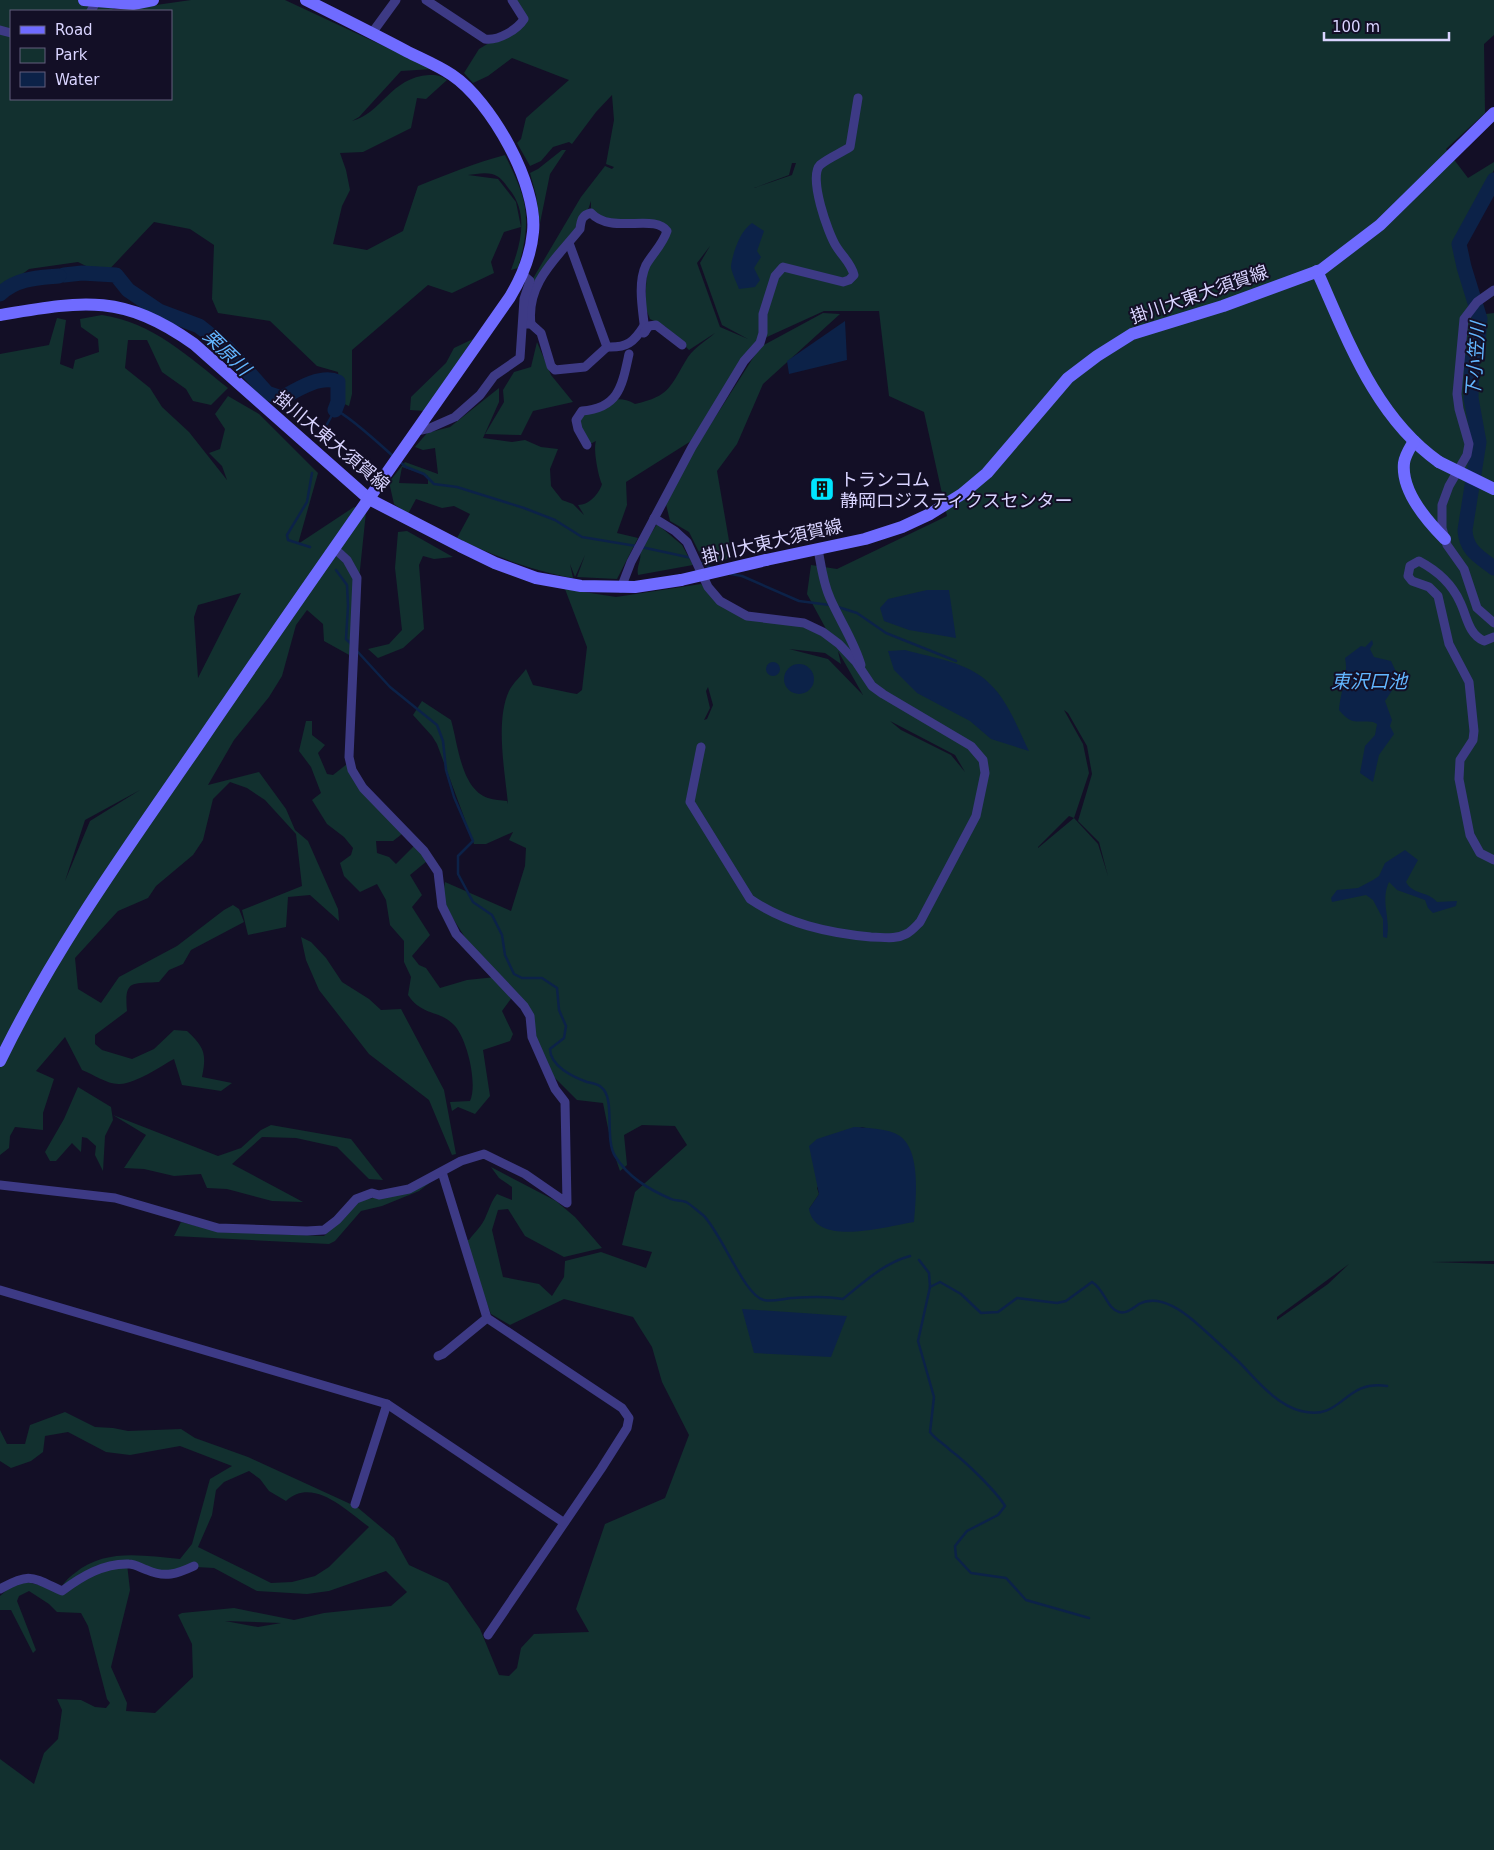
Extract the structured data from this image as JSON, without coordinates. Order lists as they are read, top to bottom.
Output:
{
  "streets": {
    "street": ["掛川大東大須賀線"]
  },
  "water": ["栗原川", "下小笠川", "東沢口池"],
  "places": {
    "building": ["トランコム 静岡ロジスティクスセンター"]
  },
  "legend": ["Road", "Park", "Water"],
  "scale_bar": "100 m"
}
